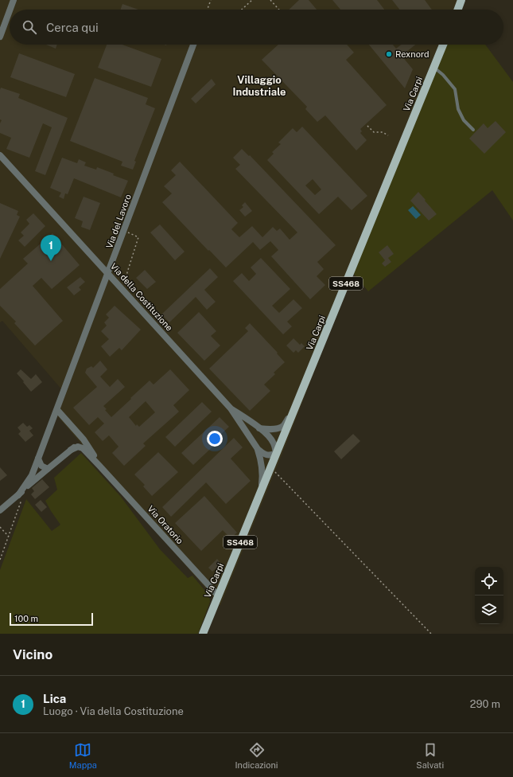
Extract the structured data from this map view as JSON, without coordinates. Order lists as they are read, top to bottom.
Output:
{
  "streets": {
    "main road": ["Via Carpi", "SS468"],
    "street": ["Via del Lavoro", "Via della Costituzione", "Via Oratorio"]
  },
  "crossings": [
    ["Via Carpi", "Via della Costituzione"],
    ["Via Carpi", "Via Oratorio"],
    ["Via del Lavoro", "Via della Costituzione"],
    ["Via del Lavoro", "Via Oratorio"]
  ],
  "districts": ["Villaggio Industriale"],
  "places": ["Rexnord"],
  "scale_bar": "100 m",
  "page": {
    "search": "Cerca qui",
    "pins": "1",
    "scale": "100 m",
    "heading": "Vicino",
    "list": [
      {
        "mark": "1",
        "name": "Lica",
        "note": "Luogo · Via della Costituzione",
        "value": "290 m"
      }
    ],
    "nav": ["Mappa", "Indicazioni", "Salvati"]
  }
}
